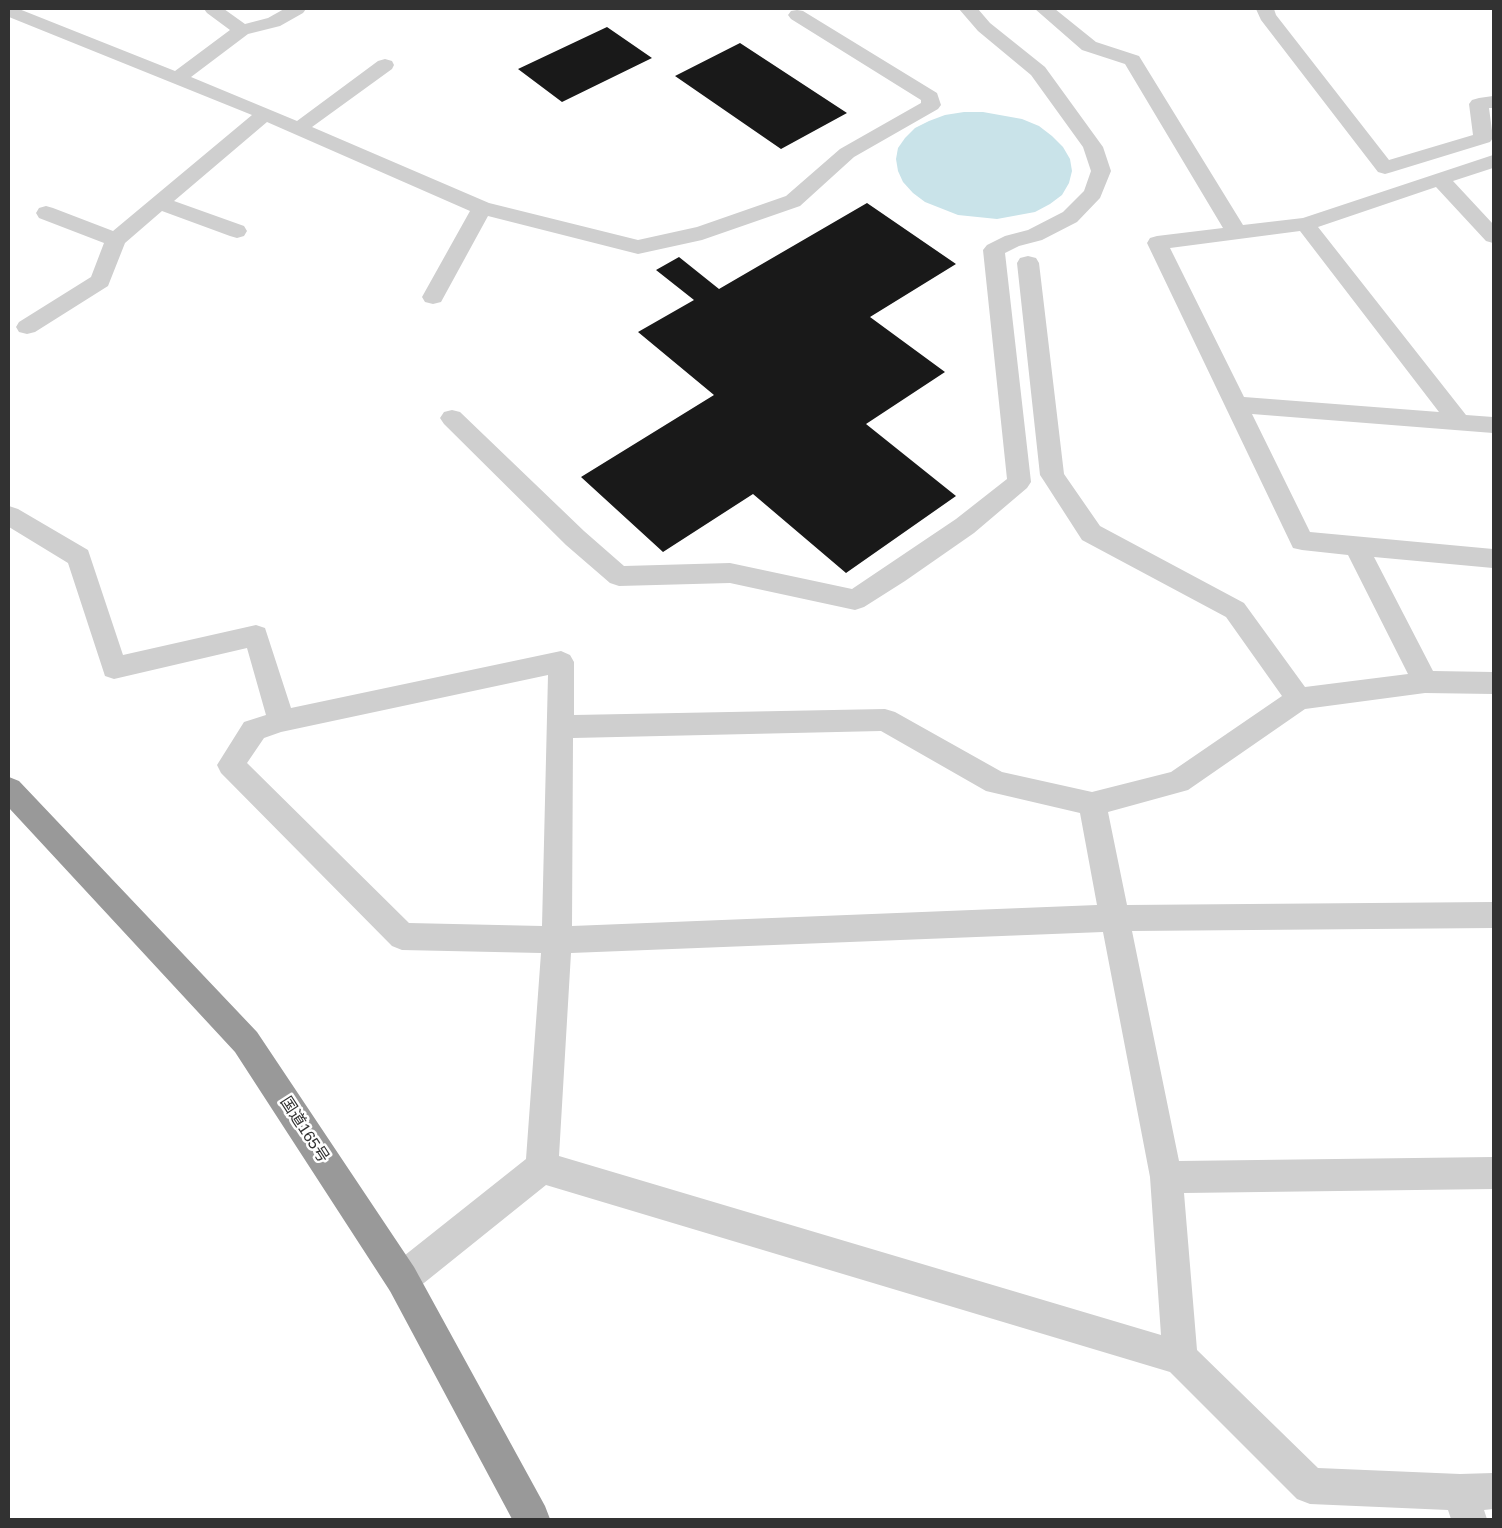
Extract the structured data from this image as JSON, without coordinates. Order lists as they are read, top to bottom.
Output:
{
  "streets": {
    "highway": ["国道165号"]
  }
}
